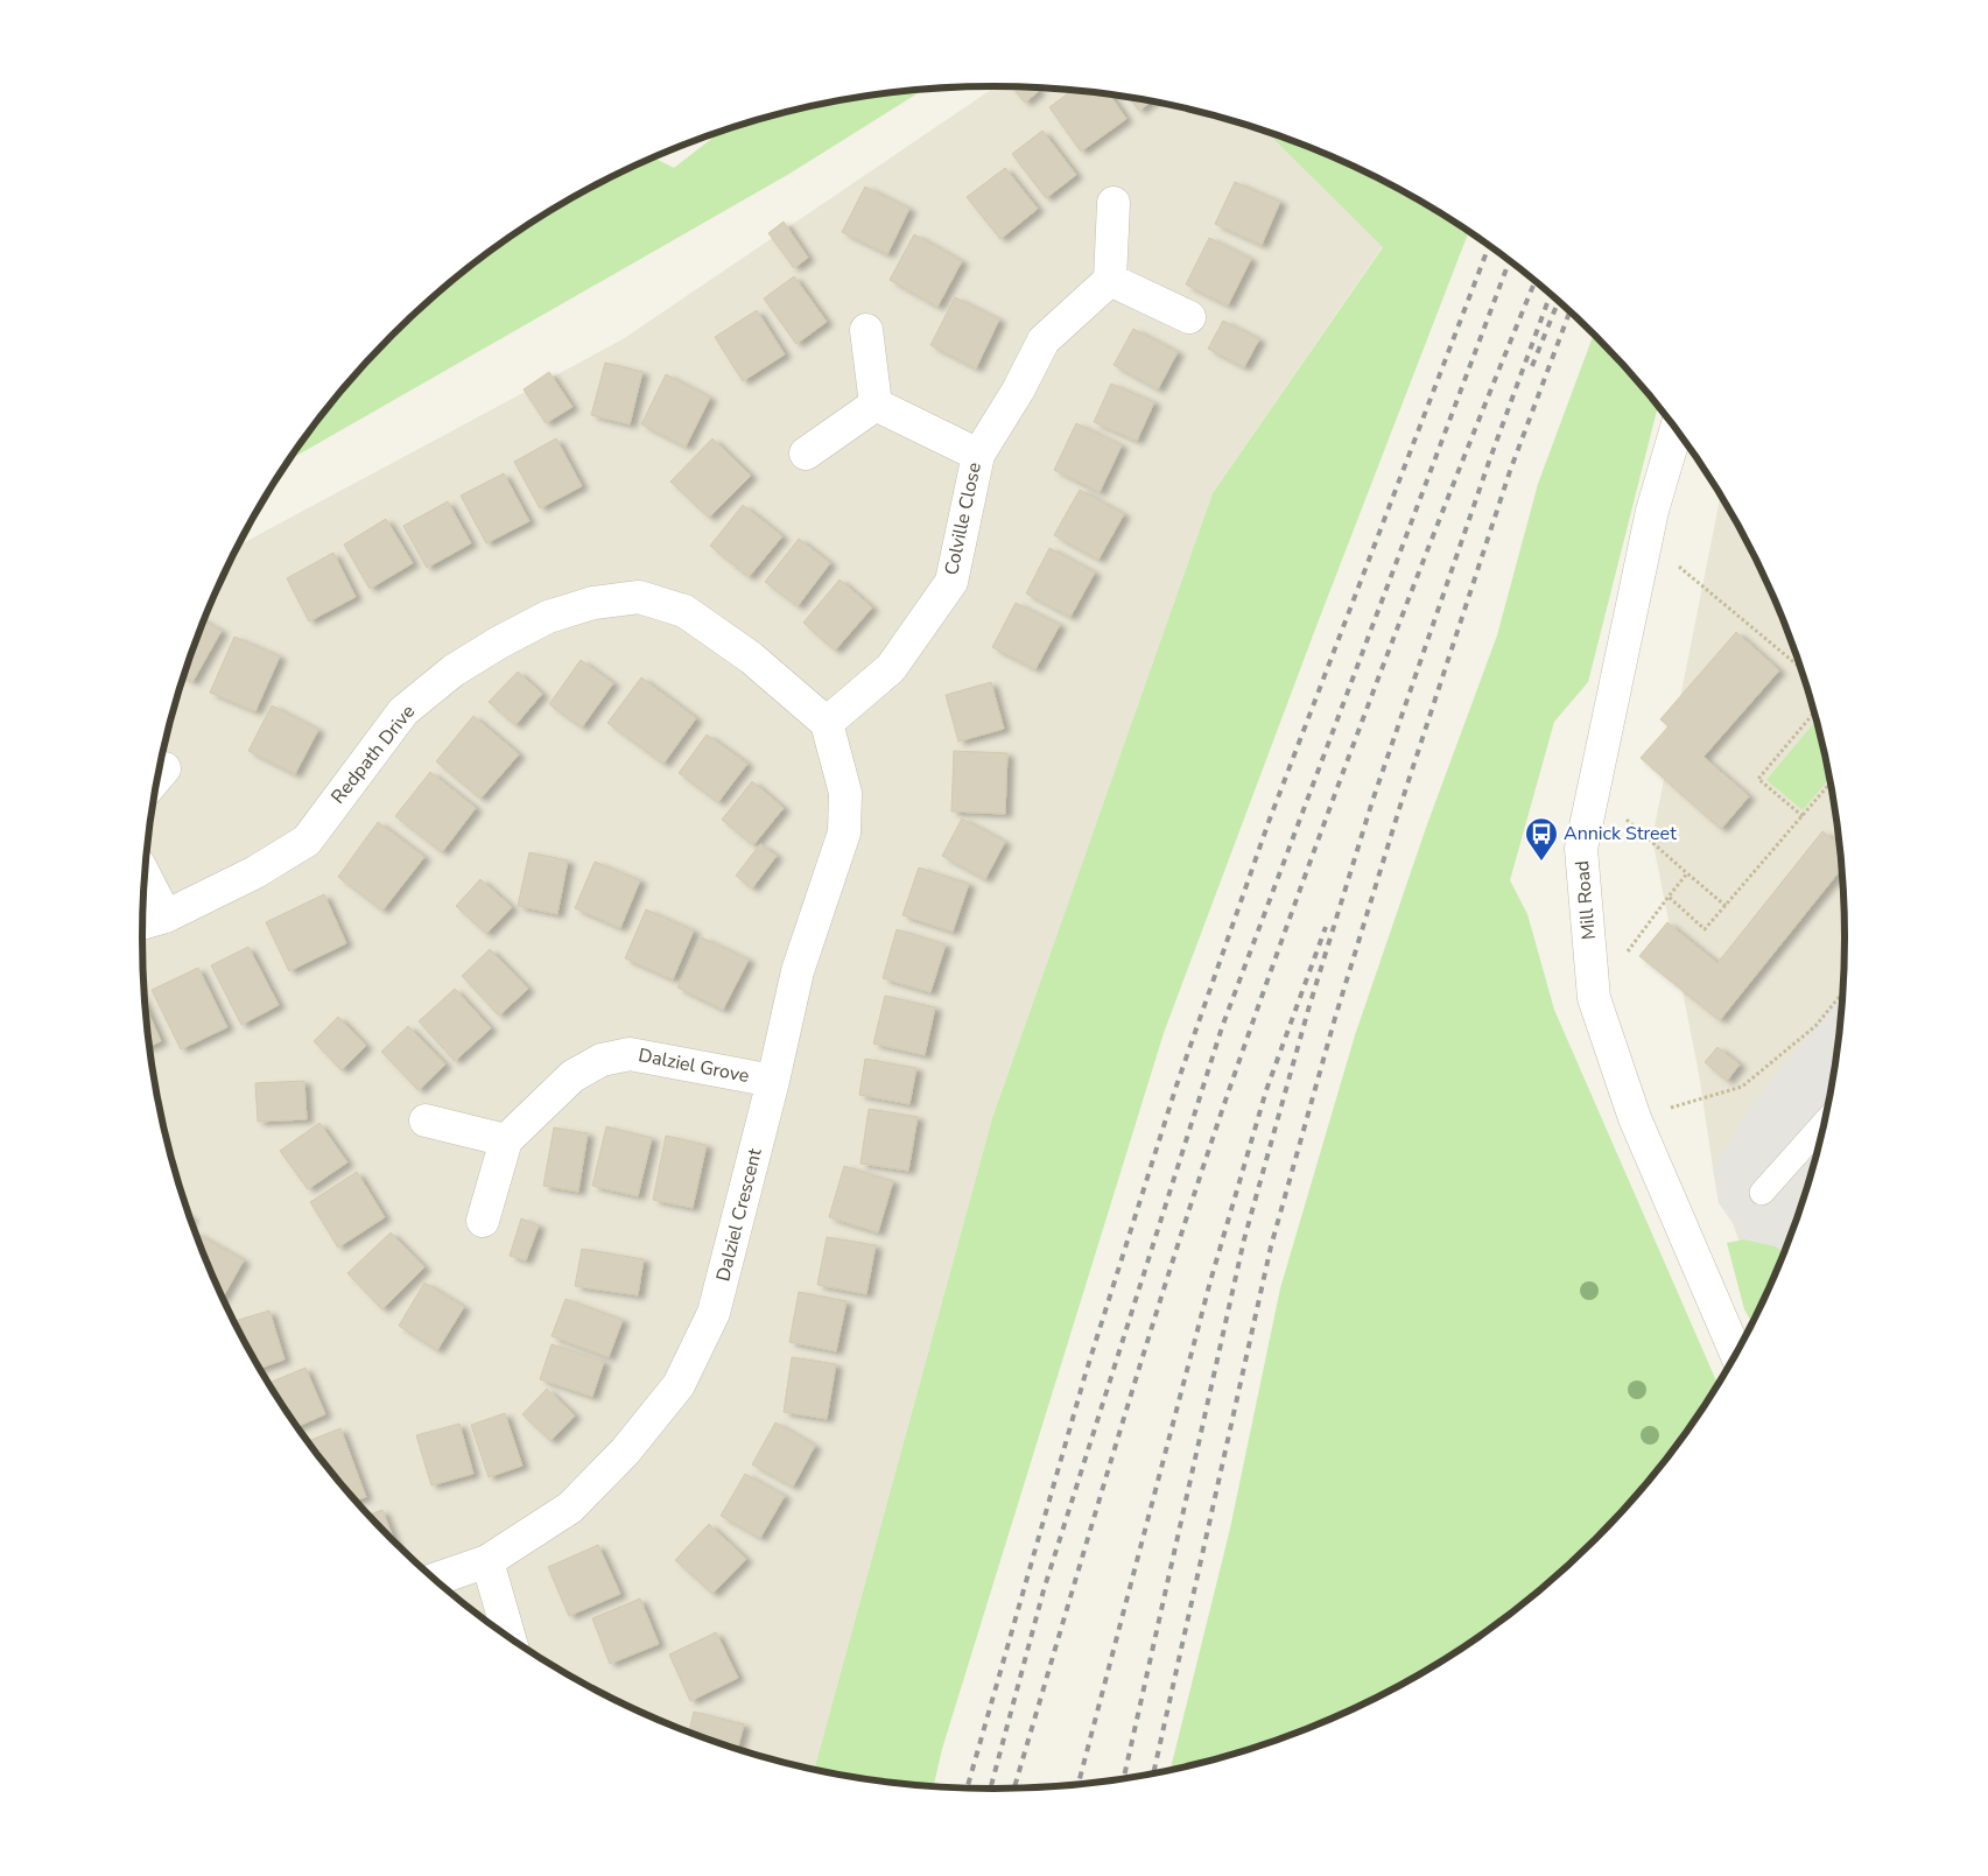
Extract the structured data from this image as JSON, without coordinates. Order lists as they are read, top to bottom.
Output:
{
  "streets": {
    "street": [
      "Colville Close",
      "Redpath Drive",
      "Mill Road",
      "Dalziel Grove",
      "Dalziel Crescent"
    ]
  },
  "crossings": [
    ["Colville Close", "Redpath Drive"],
    ["Colville Close", "Dalziel Crescent"],
    ["Redpath Drive", "Dalziel Crescent"],
    ["Dalziel Grove", "Dalziel Crescent"]
  ],
  "places": {
    "bus stop": ["Annick Street"]
  }
}
